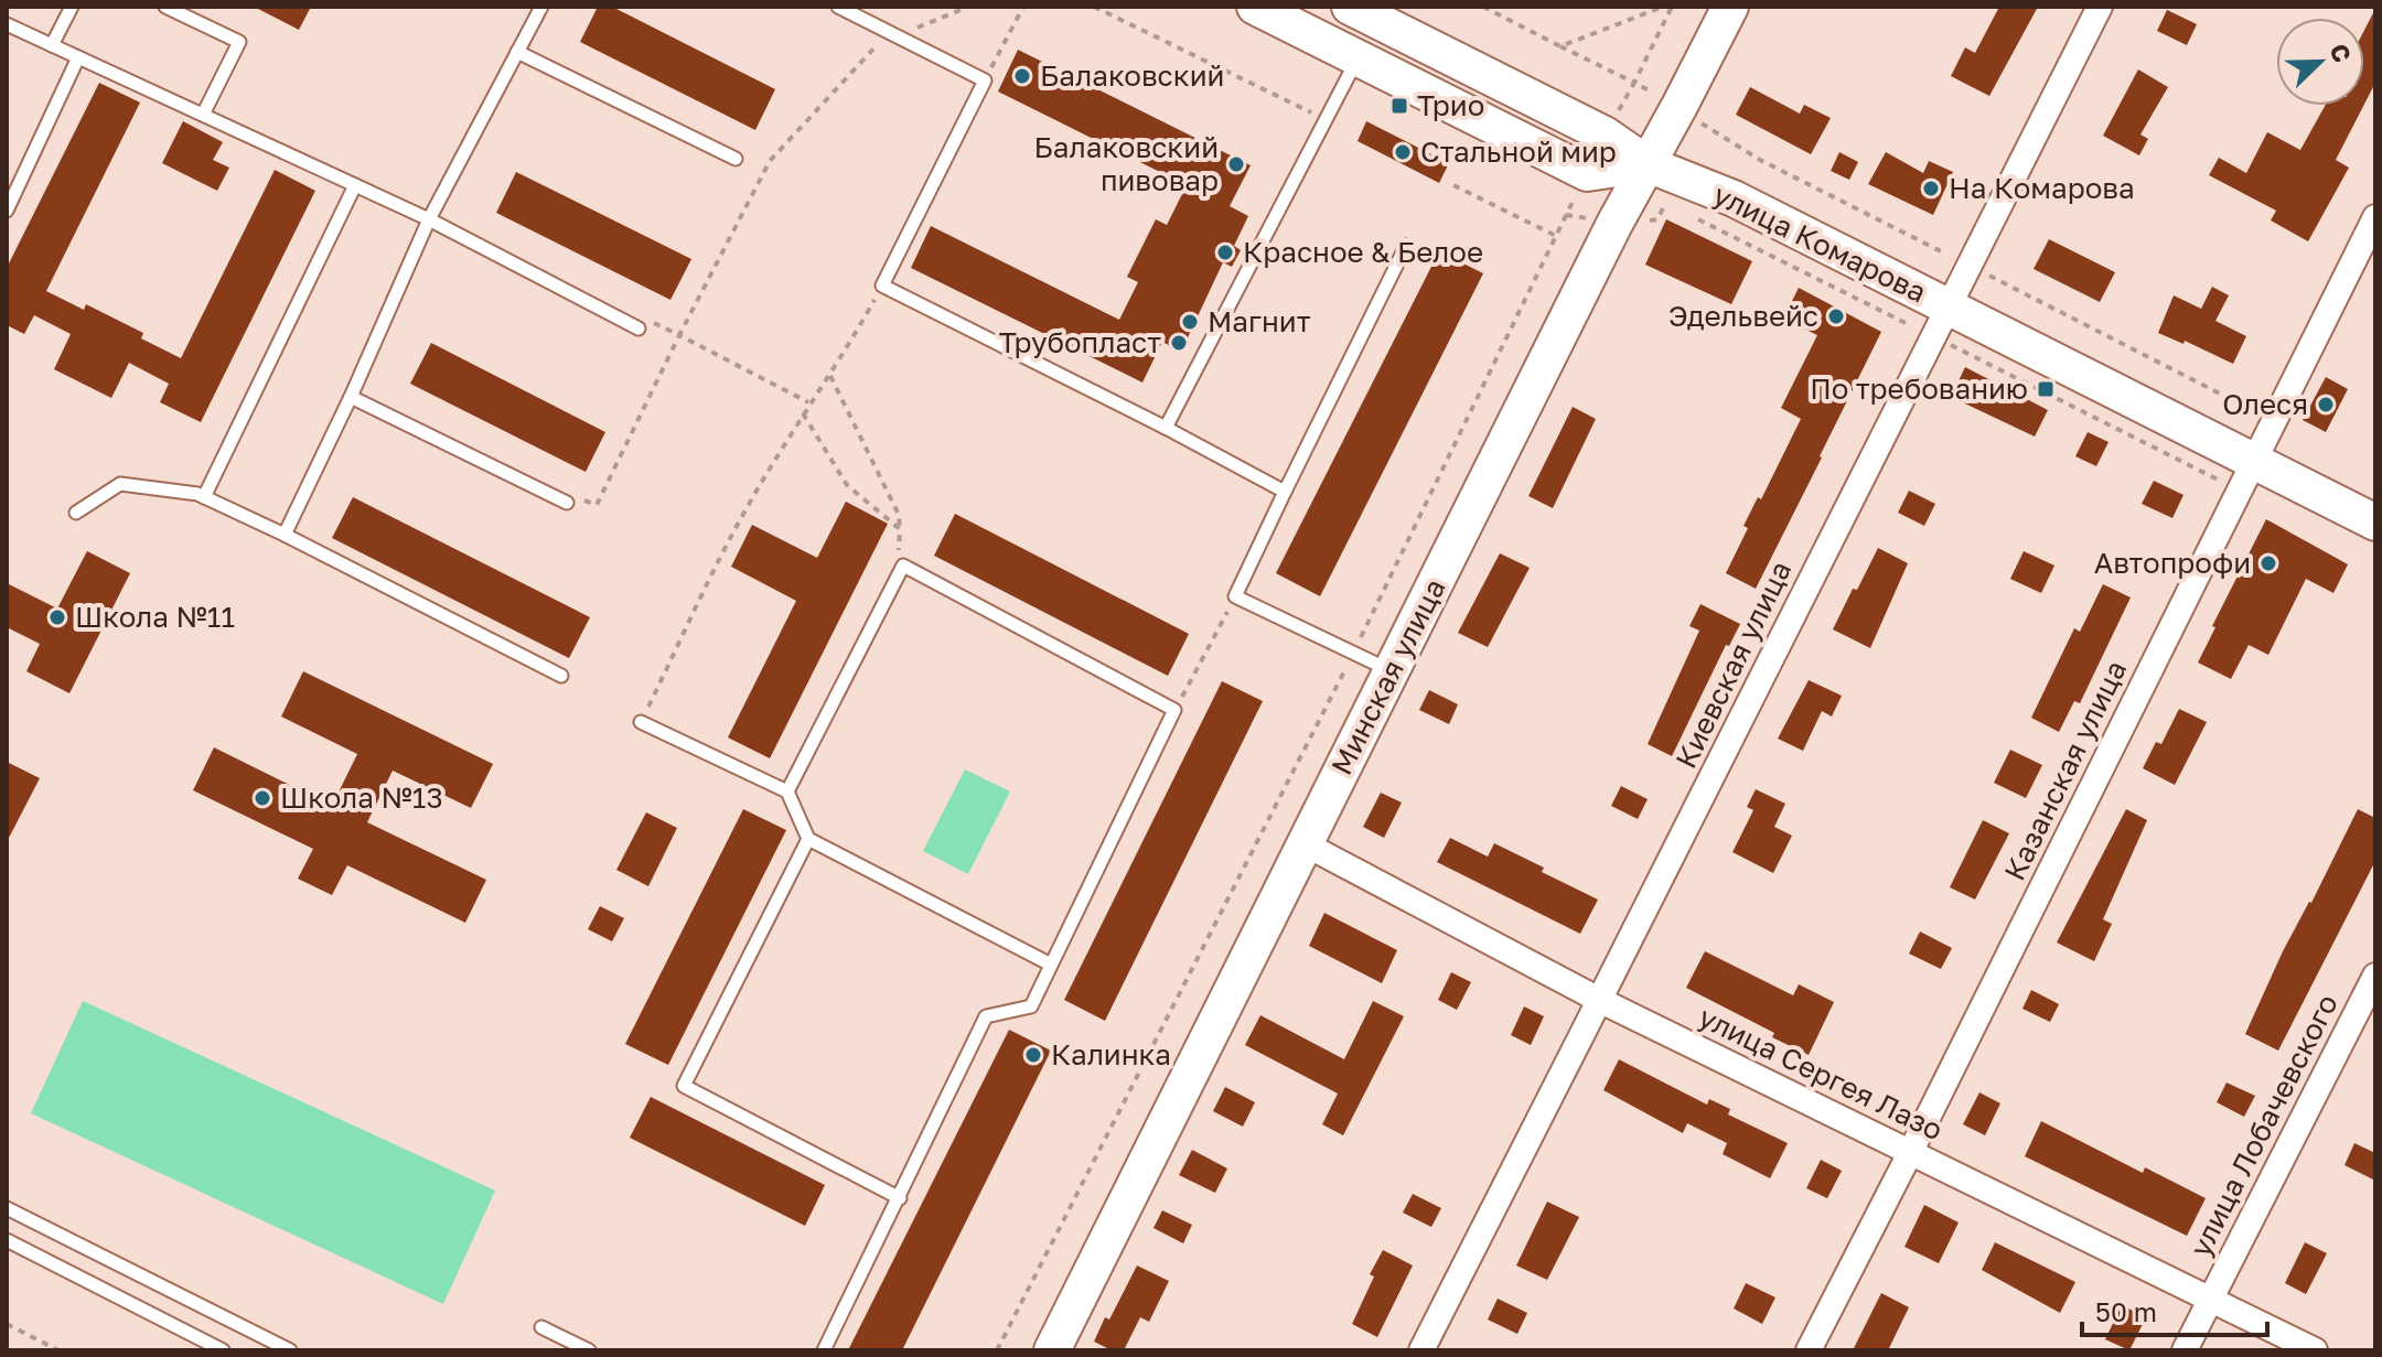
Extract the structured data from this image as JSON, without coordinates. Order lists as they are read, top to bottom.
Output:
{
  "streets": {
    "main road": ["улица Комарова", "Минская улица"],
    "street": [
      "Киевская улица",
      "Казанская улица",
      "улица Сергея Лазо",
      "улица Лобачевского"
    ]
  },
  "crossings": [
    ["улица Комарова", "Киевская улица"],
    ["улица Комарова", "Минская улица"],
    ["улица Комарова", "Казанская улица"],
    ["Киевская улица", "улица Сергея Лазо"],
    ["Минская улица", "улица Сергея Лазо"],
    ["Казанская улица", "улица Сергея Лазо"],
    ["улица Сергея Лазо", "улица Лобачевского"]
  ],
  "places": {
    "other": [
      "Балаковский",
      "Стальной мир",
      "Балаковский пивовар",
      "На Комарова",
      "Красное & Белое",
      "Эдельвейс",
      "Магнит",
      "Трубопласт",
      "Олеся",
      "Автопрофи",
      "Школа №11",
      "Школа №13",
      "Калинка"
    ],
    "transit": ["Трио", "По требованию"]
  },
  "scale_bar": "50 m",
  "north": "top right"
}
